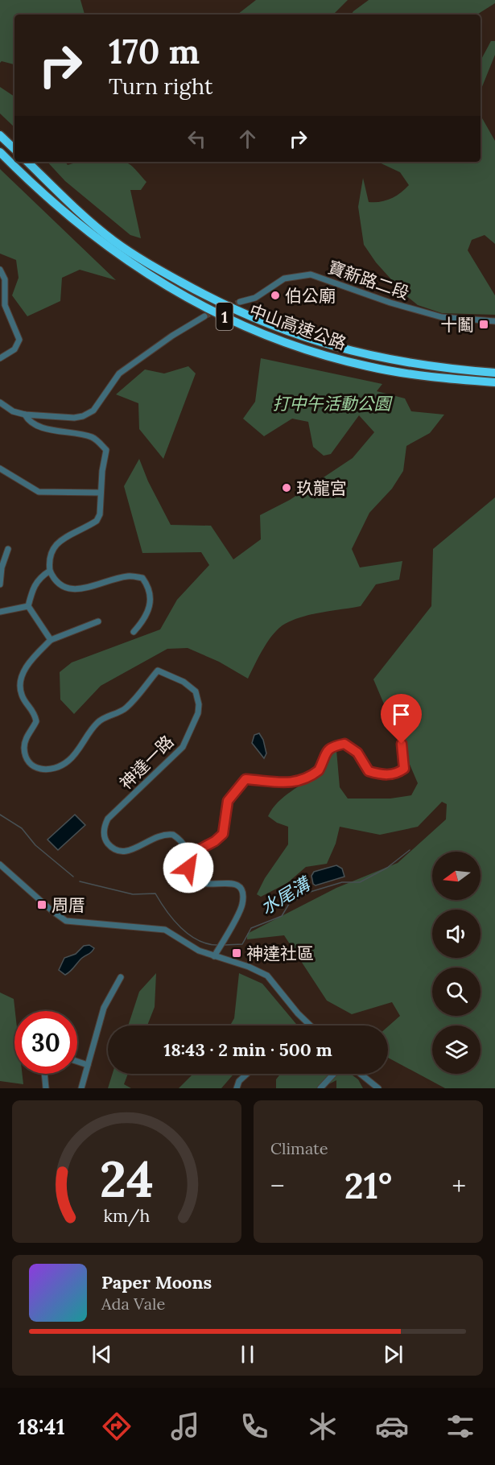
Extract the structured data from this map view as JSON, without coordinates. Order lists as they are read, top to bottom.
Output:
{
  "streets": {
    "highway": ["1", "中山高速公路"],
    "street": ["寶新路二段", "神達一路"]
  },
  "water": ["水尾溝"],
  "parks": ["打中午活動公園"],
  "places": {
    "other": ["伯公廟", "玖龍宮"],
    "transit": ["十鬮", "周厝", "神達社區"]
  },
  "north": "left",
  "page": {
    "turn": ["170 m", "Turn right"],
    "limit": "30",
    "trip": "18:43 · 2 min · 500 m",
    "tile": "Climate",
    "heat": ["−", "21°", "+"],
    "song": ["Paper Moons", "Ada Vale"],
    "tabs": "18:41",
    "gauge": ["24", "km/h"]
  }
}
